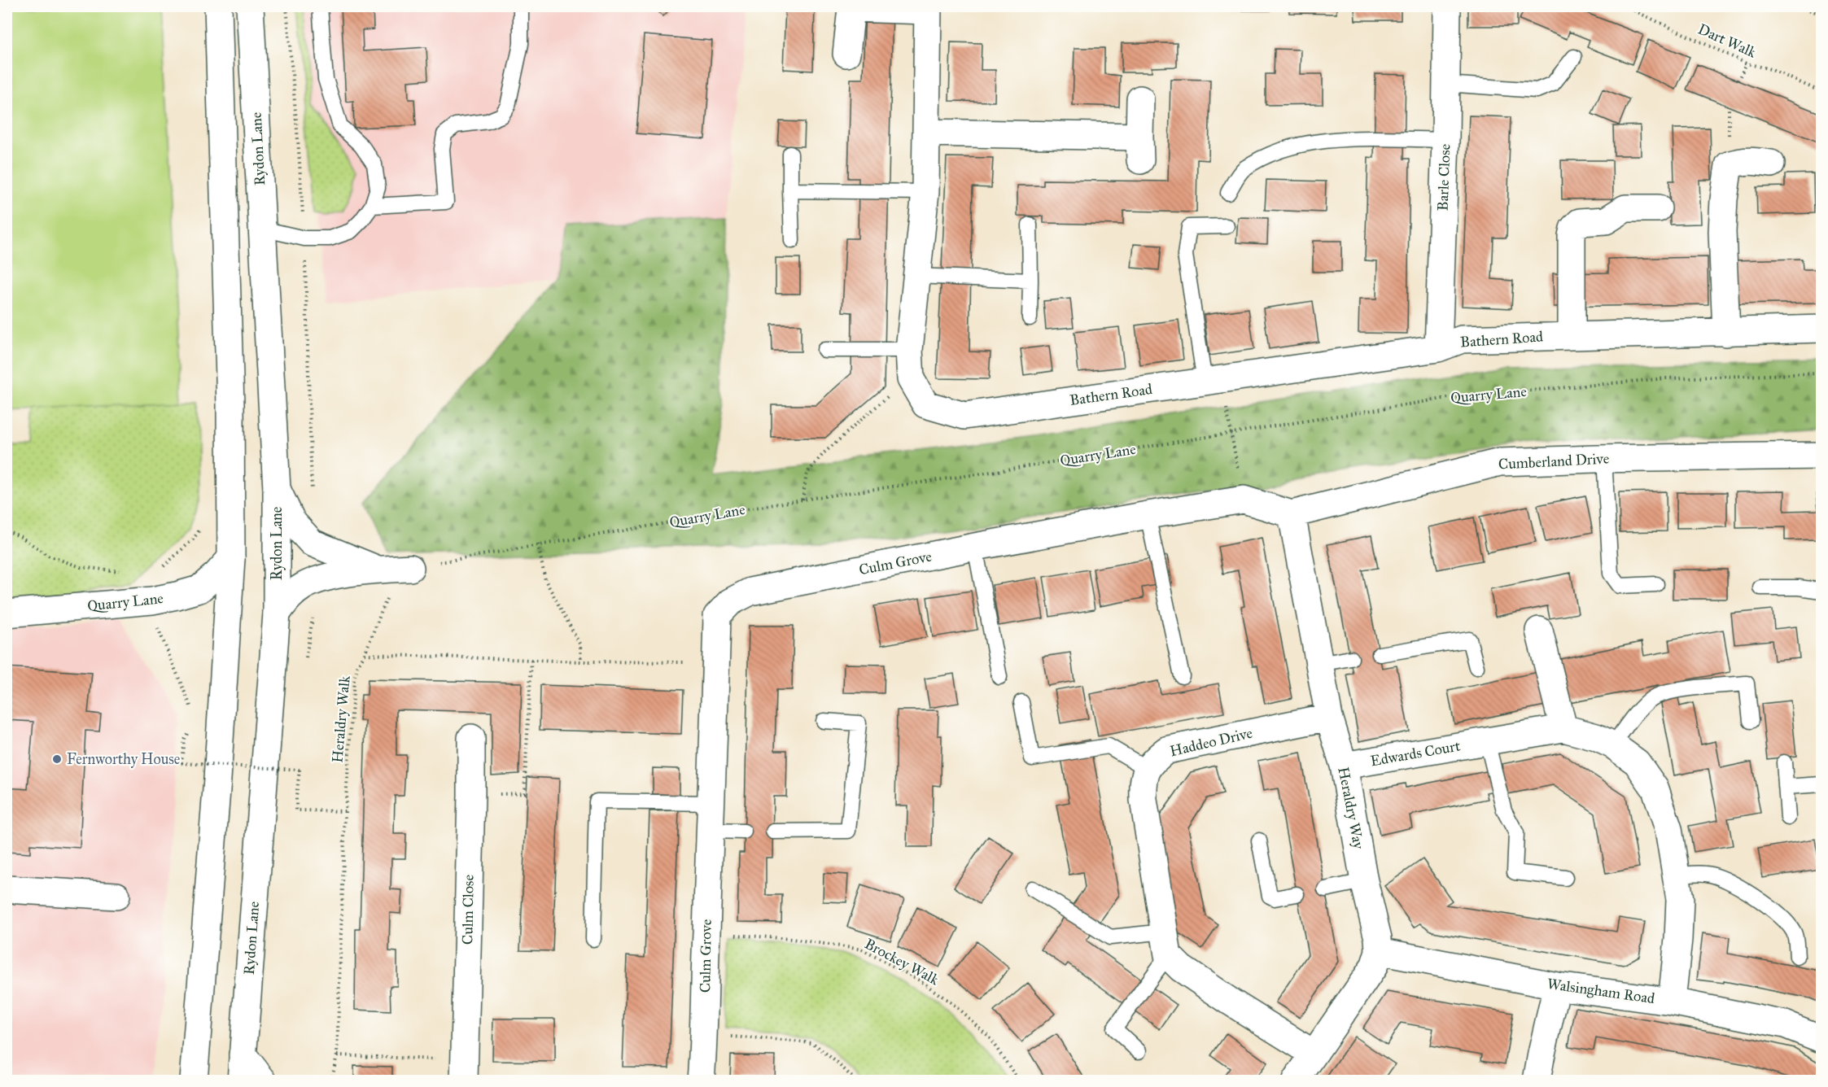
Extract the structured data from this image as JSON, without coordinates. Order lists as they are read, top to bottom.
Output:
{
  "streets": {
    "street": [
      "Rydon Lane",
      "Barle Close",
      "Bathern Road",
      "Quarry Lane",
      "Cumberland Drive",
      "Culm Grove",
      "Haddeo Drive",
      "Edwards Court",
      "Heraldry Way",
      "Culm Close",
      "Walsingham Road"
    ],
    "path": ["Dart Walk", "Heraldry Walk", "Brockey Walk"]
  },
  "crossings": [
    ["Barle Close", "Bathern Road"],
    ["Cumberland Drive", "Culm Grove"],
    ["Cumberland Drive", "Heraldry Way"],
    ["Culm Grove", "Heraldry Way"],
    ["Culm Grove", "Brockey Walk"],
    ["Haddeo Drive", "Heraldry Way"],
    ["Edwards Court", "Heraldry Way"],
    ["Edwards Court", "Walsingham Road"],
    ["Heraldry Way", "Walsingham Road"]
  ],
  "places": ["Fernworthy House"]
}
